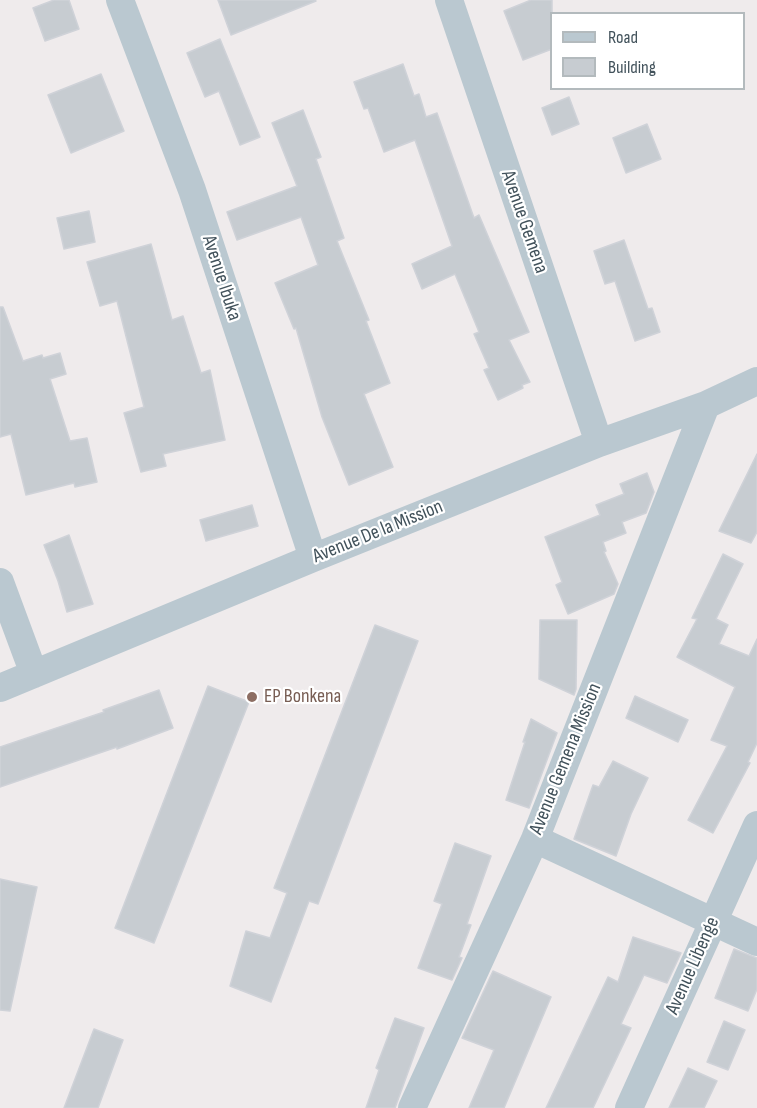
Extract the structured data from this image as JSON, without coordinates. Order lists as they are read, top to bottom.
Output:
{
  "streets": {
    "street": [
      "Avenue Gemena",
      "Avenue Ibuka",
      "Avenue De la Mission",
      "Avenue Gemena Mission",
      "Avenue Libenge"
    ]
  },
  "crossings": [
    ["Avenue Gemena", "Avenue De la Mission"],
    ["Avenue Ibuka", "Avenue De la Mission"],
    ["Avenue De la Mission", "Avenue Gemena Mission"]
  ],
  "places": ["EP Bonkena"],
  "legend": ["Road", "Building"]
}
